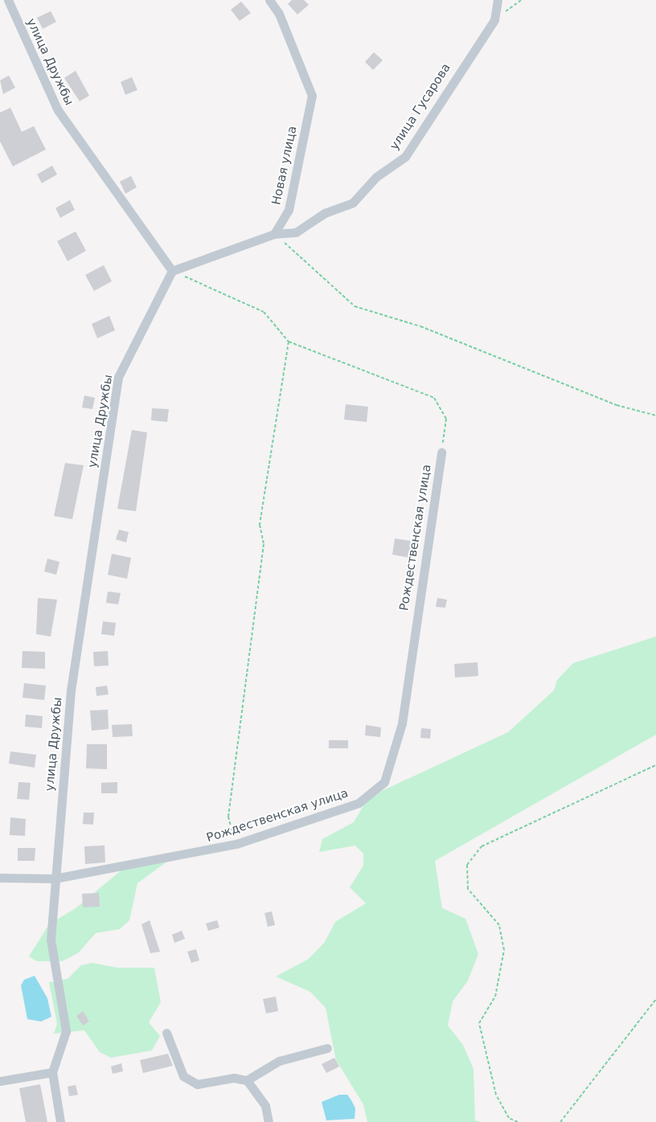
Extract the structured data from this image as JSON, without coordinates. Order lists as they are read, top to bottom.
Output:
{
  "streets": {
    "street": [
      "улица Дружбы",
      "улица Гусарова",
      "Новая улица",
      "Рождественская улица"
    ]
  },
  "crossings": [
    ["улица Дружбы", "Рождественская улица"],
    ["улица Гусарова", "Новая улица"]
  ]
}
